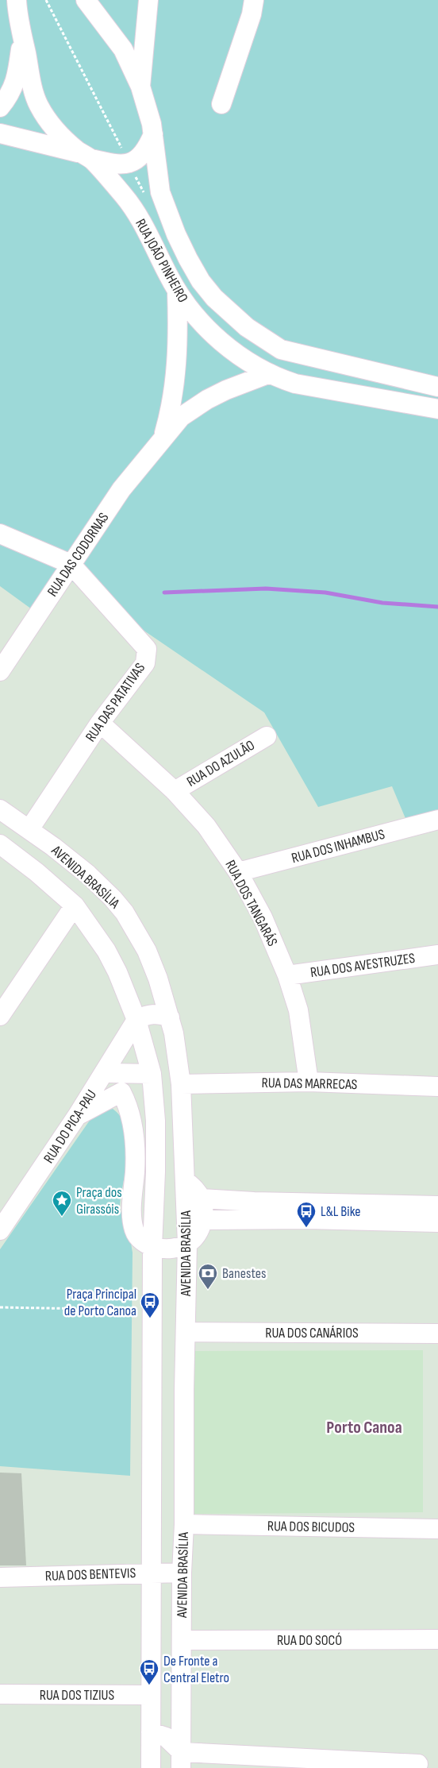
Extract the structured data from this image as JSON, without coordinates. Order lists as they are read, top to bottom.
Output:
{
  "streets": {
    "street": [
      "RUA JOÃO PINHEIRO",
      "RUA DAS CODORNAS",
      "RUA DAS PATATIVAS",
      "RUA DO AZULÃO",
      "RUA DOS INHAMBUS",
      "AVENIDA BRASÍLIA",
      "RUA DOS TANGARÁS",
      "RUA DOS AVESTRUZES",
      "RUA DAS MARRECAS",
      "RUA DO PICA-PAU",
      "RUA DOS CANÁRIOS",
      "RUA DOS BICUDOS",
      "RUA DOS BENTEVIS",
      "RUA DO SOCÓ",
      "RUA DOS TIZIUS"
    ]
  },
  "crossings": [
    ["RUA JOÃO PINHEIRO", "RUA DAS CODORNAS"],
    ["RUA DAS CODORNAS", "RUA DAS PATATIVAS"],
    ["RUA DAS PATATIVAS", "AVENIDA BRASÍLIA"],
    ["RUA DAS PATATIVAS", "RUA DOS TANGARÁS"],
    ["RUA DO AZULÃO", "RUA DOS TANGARÁS"],
    ["RUA DOS INHAMBUS", "RUA DOS TANGARÁS"],
    ["AVENIDA BRASÍLIA", "RUA DAS MARRECAS"],
    ["AVENIDA BRASÍLIA", "RUA DO PICA-PAU"],
    ["AVENIDA BRASÍLIA", "RUA DOS CANÁRIOS"],
    ["AVENIDA BRASÍLIA", "RUA DOS BICUDOS"],
    ["AVENIDA BRASÍLIA", "RUA DOS BENTEVIS"],
    ["AVENIDA BRASÍLIA", "RUA DO SOCÓ"],
    ["AVENIDA BRASÍLIA", "RUA DOS TIZIUS"],
    ["RUA DOS TANGARÁS", "RUA DOS AVESTRUZES"],
    ["RUA DOS TANGARÁS", "RUA DAS MARRECAS"]
  ],
  "districts": ["Porto Canoa"],
  "places": {
    "place": ["Praça dos Girassóis"],
    "bus stop": ["L&L Bike", "Praça Principal de Porto Canoa", "De Fronte a Central Eletro"],
    "bank": ["Banestes"]
  }
}
